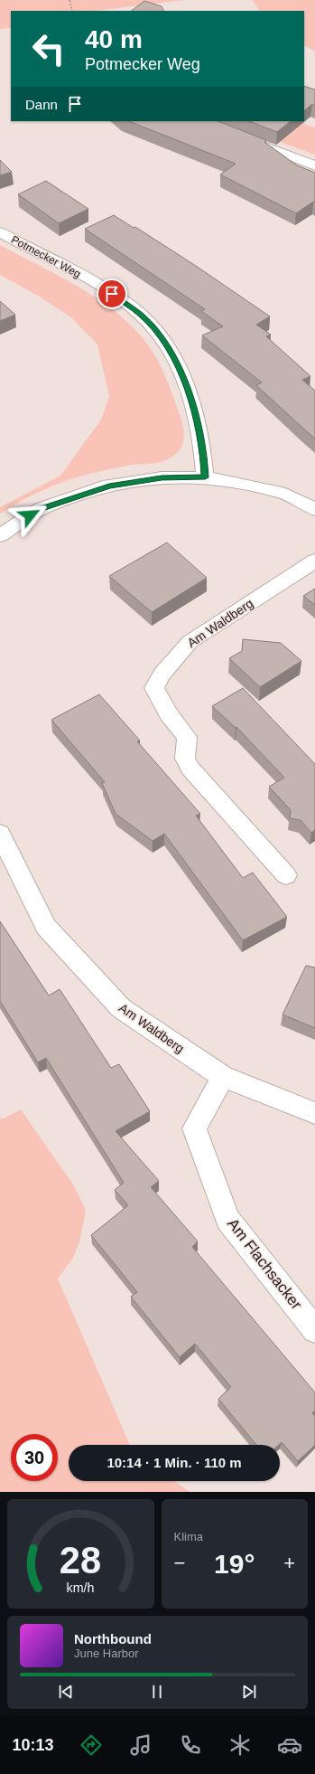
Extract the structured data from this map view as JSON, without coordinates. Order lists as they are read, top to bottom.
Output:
{
  "streets": {
    "street": ["Potmecker Weg", "Am Waldberg", "Am Flachsacker"]
  },
  "crossings": [
    ["Am Waldberg", "Am Flachsacker"]
  ],
  "page": {
    "turn": ["40 m", "Potmecker Weg"],
    "then": "Dann",
    "limit": "30",
    "trip": "10:14 · 1 Min. · 110 m",
    "tile": "Klima",
    "heat": ["−", "19°", "+"],
    "song": ["Northbound", "June Harbor"],
    "tabs": "10:13",
    "gauge": ["28", "km/h"]
  }
}
